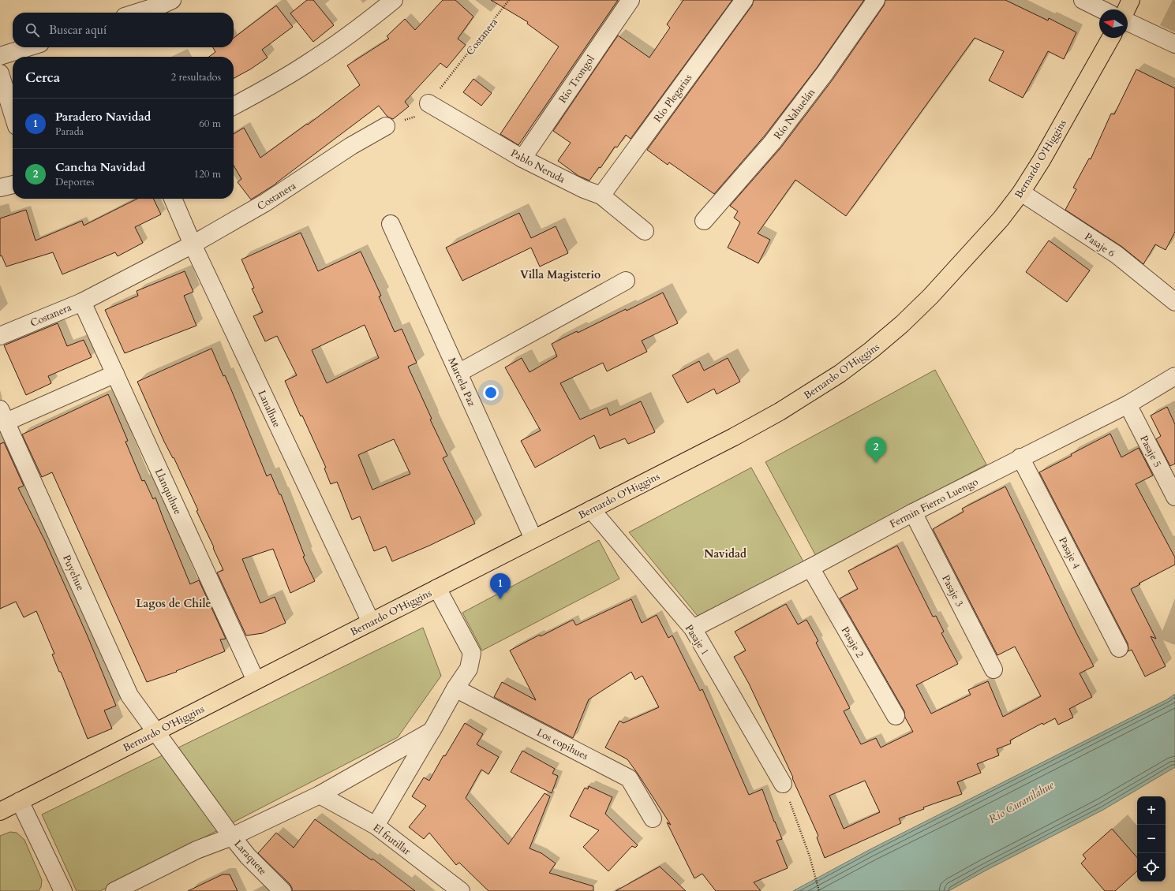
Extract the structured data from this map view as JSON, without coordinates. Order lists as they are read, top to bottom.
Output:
{
  "streets": {
    "main road": ["Bernardo O'Higgins"],
    "street": [
      "Costanera",
      "Río Trongol",
      "Río Plegarias",
      "Río Nahuelán",
      "Pablo Neruda",
      "Pasaje 6",
      "Marcela Paz",
      "Lanalhue",
      "Pasaje 5",
      "Llanquihue",
      "Fermin Fierro Luengo",
      "Pasaje 4",
      "Puyehue",
      "Pasaje 3",
      "Pasaje 1",
      "Pasaje 2",
      "Los copihues",
      "El frutillar",
      "Laraquete"
    ]
  },
  "crossings": [
    ["Costanera", "Pablo Neruda"],
    ["Costanera", "Lanalhue"],
    ["Costanera", "Llanquihue"],
    ["Río Trongol", "Pablo Neruda"],
    ["Río Plegarias", "Pablo Neruda"],
    ["Bernardo O'Higgins", "Pasaje 6"],
    ["Bernardo O'Higgins", "Marcela Paz"],
    ["Bernardo O'Higgins", "Lanalhue"],
    ["Bernardo O'Higgins", "Llanquihue"],
    ["Bernardo O'Higgins", "Puyehue"],
    ["Bernardo O'Higgins", "Pasaje 1"],
    ["Pasaje 5", "Fermin Fierro Luengo"],
    ["Fermin Fierro Luengo", "Pasaje 4"],
    ["Fermin Fierro Luengo", "Pasaje 3"],
    ["Fermin Fierro Luengo", "Pasaje 1"],
    ["Fermin Fierro Luengo", "Pasaje 2"],
    ["Puyehue", "Laraquete"]
  ],
  "districts": ["Villa Magisterio", "Navidad", "Lagos de Chile"],
  "water": ["Río Curanilahue"],
  "north": "left",
  "page": {
    "search": "Buscar aquí",
    "heading": ["Cerca", "2 resultados"],
    "list": [
      {
        "mark": "1",
        "name": "Paradero Navidad",
        "note": "Parada",
        "value": "60 m"
      },
      {
        "mark": "2",
        "name": "Cancha Navidad",
        "note": "Deportes",
        "value": "120 m"
      }
    ],
    "pins": ["2", "1"],
    "map_buttons": ["+", "−"]
  }
}
